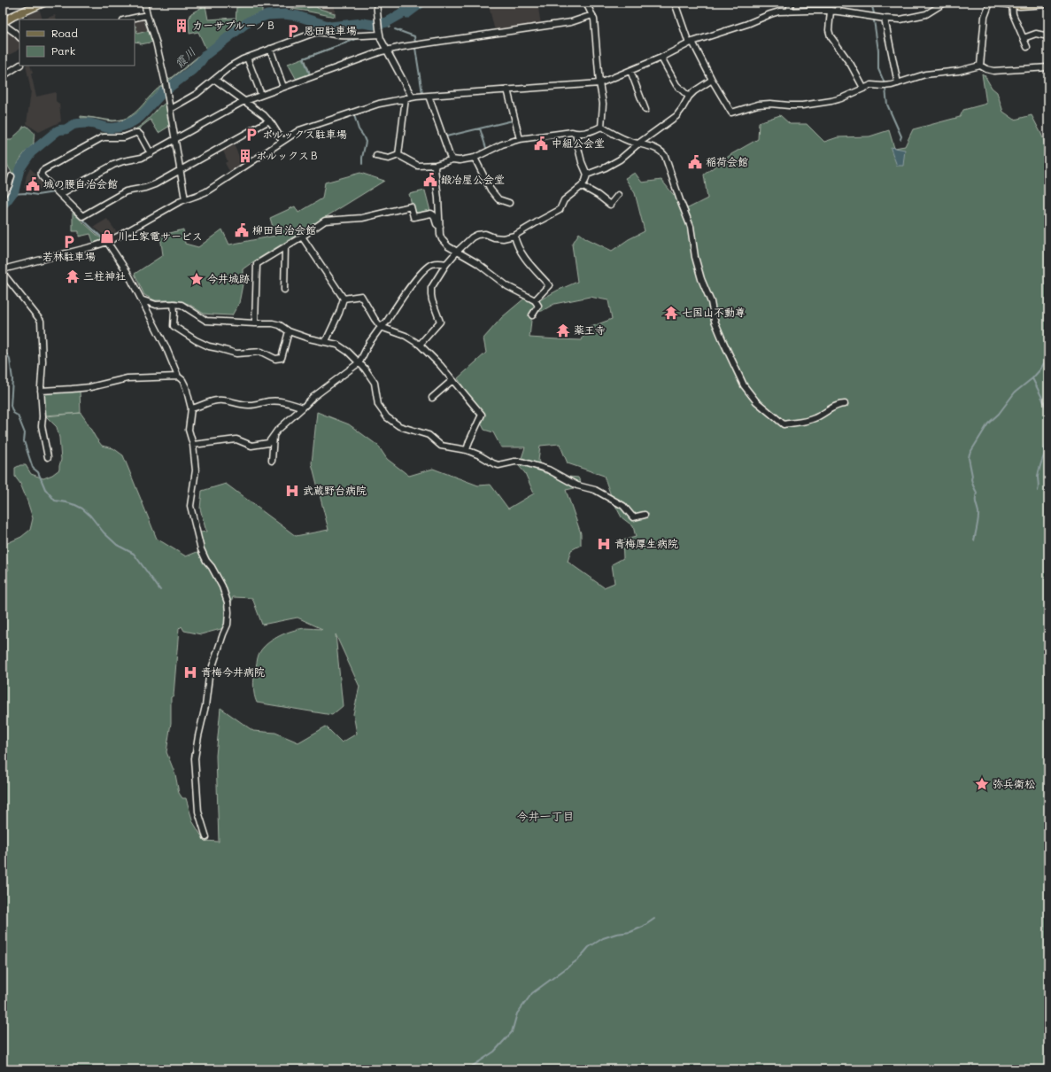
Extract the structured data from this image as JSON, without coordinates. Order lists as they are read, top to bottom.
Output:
{
  "districts": ["今井一丁目"],
  "water": ["霞川"],
  "places": {
    "building": ["カーサプルーノＢ", "ポルックスＢ"],
    "parking": ["恩田駐車場", "ポルックス駐車場", "若林駐車場"],
    "public building": [
      "中組公会堂",
      "稲荷会館",
      "鍛冶屋公会堂",
      "城の腰自治会館",
      "柳田自治会館"
    ],
    "shop": ["川上家電サービス"],
    "temple": ["三柱神社", "七国山不動尊", "薬王寺"],
    "place": ["今井城跡", "弥兵衛松"],
    "hospital": ["武蔵野台病院", "青梅厚生病院", "青梅今井病院"]
  },
  "legend": ["Road", "Park"]
}
